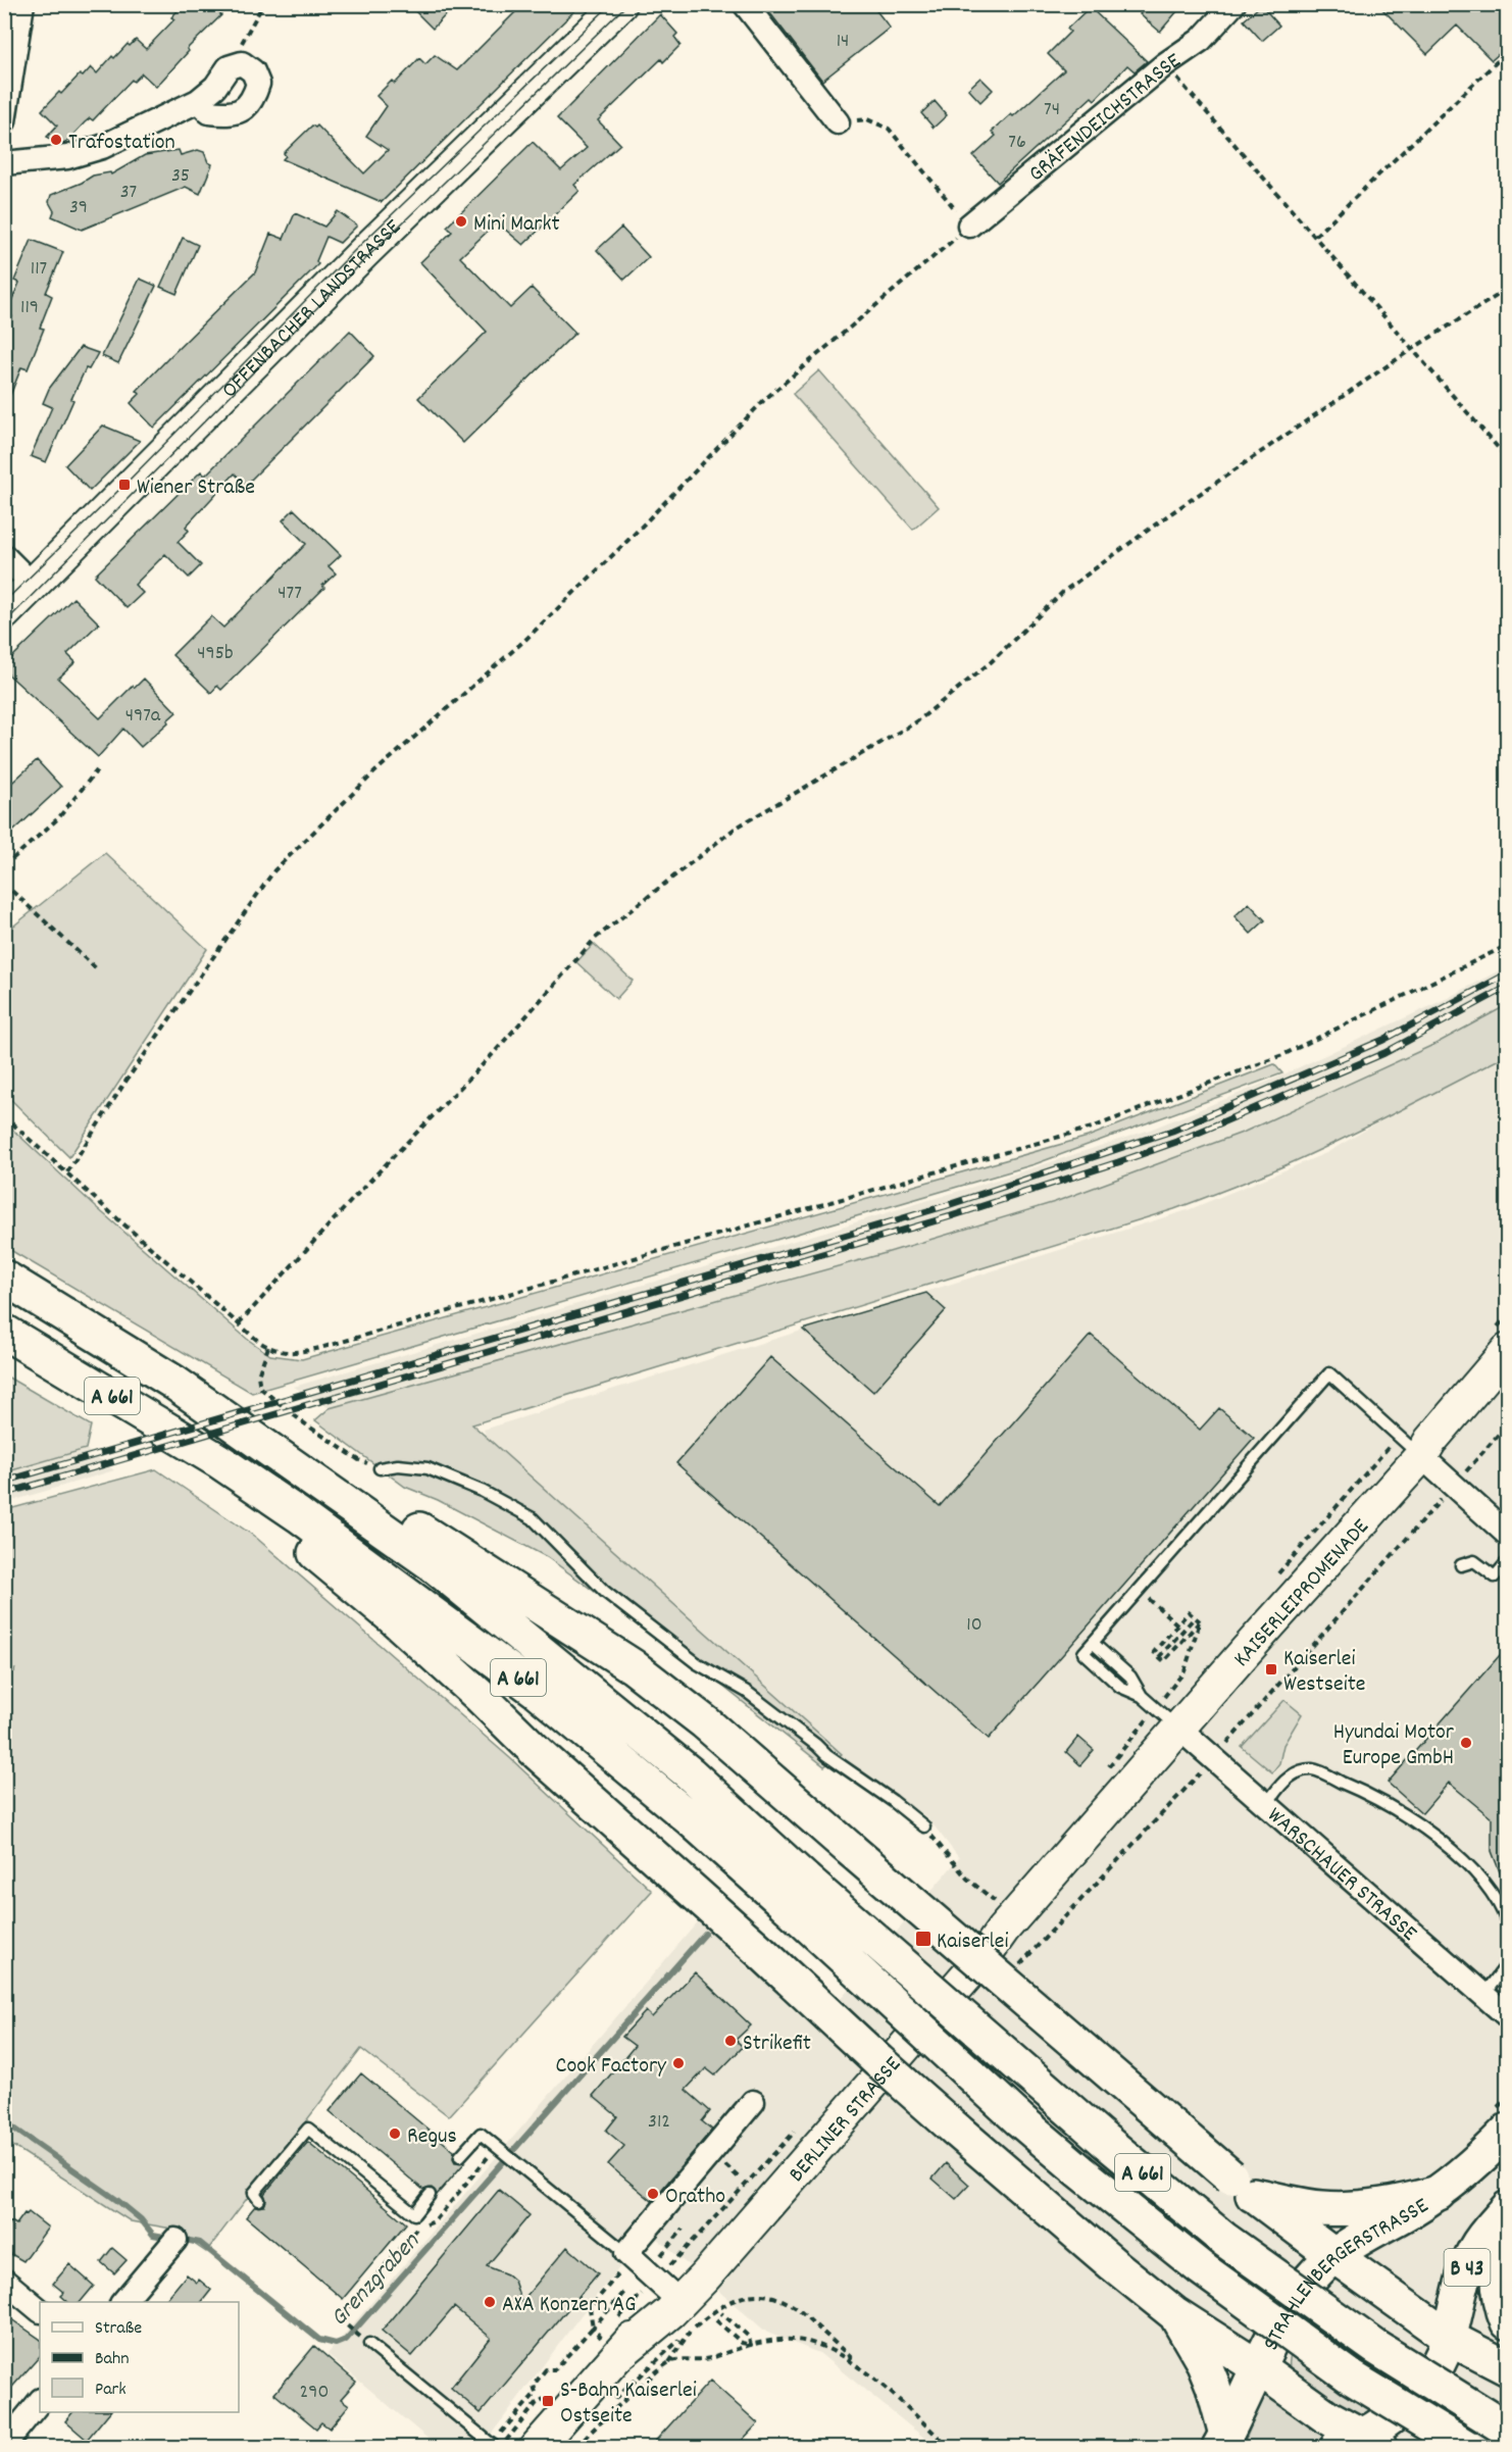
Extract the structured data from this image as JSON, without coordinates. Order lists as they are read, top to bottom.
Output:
{
  "streets": {
    "main road": [
      "OFFENBACHER LANDSTRASSE",
      "A 661",
      "KAISERLEIPROMENADE",
      "BERLINER STRASSE",
      "B 43",
      "STRAHLENBERGERSTRASSE"
    ],
    "street": ["GRÄFENDEICHSTRASSE", "WARSCHAUER STRASSE"]
  },
  "crossings": [
    ["A 661", "B 43"],
    ["A 661", "STRAHLENBERGERSTRASSE"],
    ["KAISERLEIPROMENADE", "WARSCHAUER STRASSE"],
    ["KAISERLEIPROMENADE", "BERLINER STRASSE"],
    ["WARSCHAUER STRASSE", "BERLINER STRASSE"],
    ["B 43", "STRAHLENBERGERSTRASSE"]
  ],
  "water": ["Grenzgraben"],
  "places": {
    "other": [
      "Trafostation",
      "Mini Markt",
      "Hyundai Motor Europe GmbH",
      "Strikefit",
      "Cook Factory",
      "Regus",
      "Oratho",
      "AXA Konzern AG"
    ],
    "transit": [
      "Wiener Straße",
      "Kaiserlei Westseite",
      "Kaiserlei",
      "S-Bahn Kaiserlei Ostseite"
    ]
  },
  "house_numbers": [
    "14",
    "74",
    "76",
    "35",
    "37",
    "39",
    "117",
    "119",
    "477",
    "495b",
    "497a",
    "10",
    "312",
    "290"
  ],
  "legend": ["Straße", "Bahn", "Park"]
}
